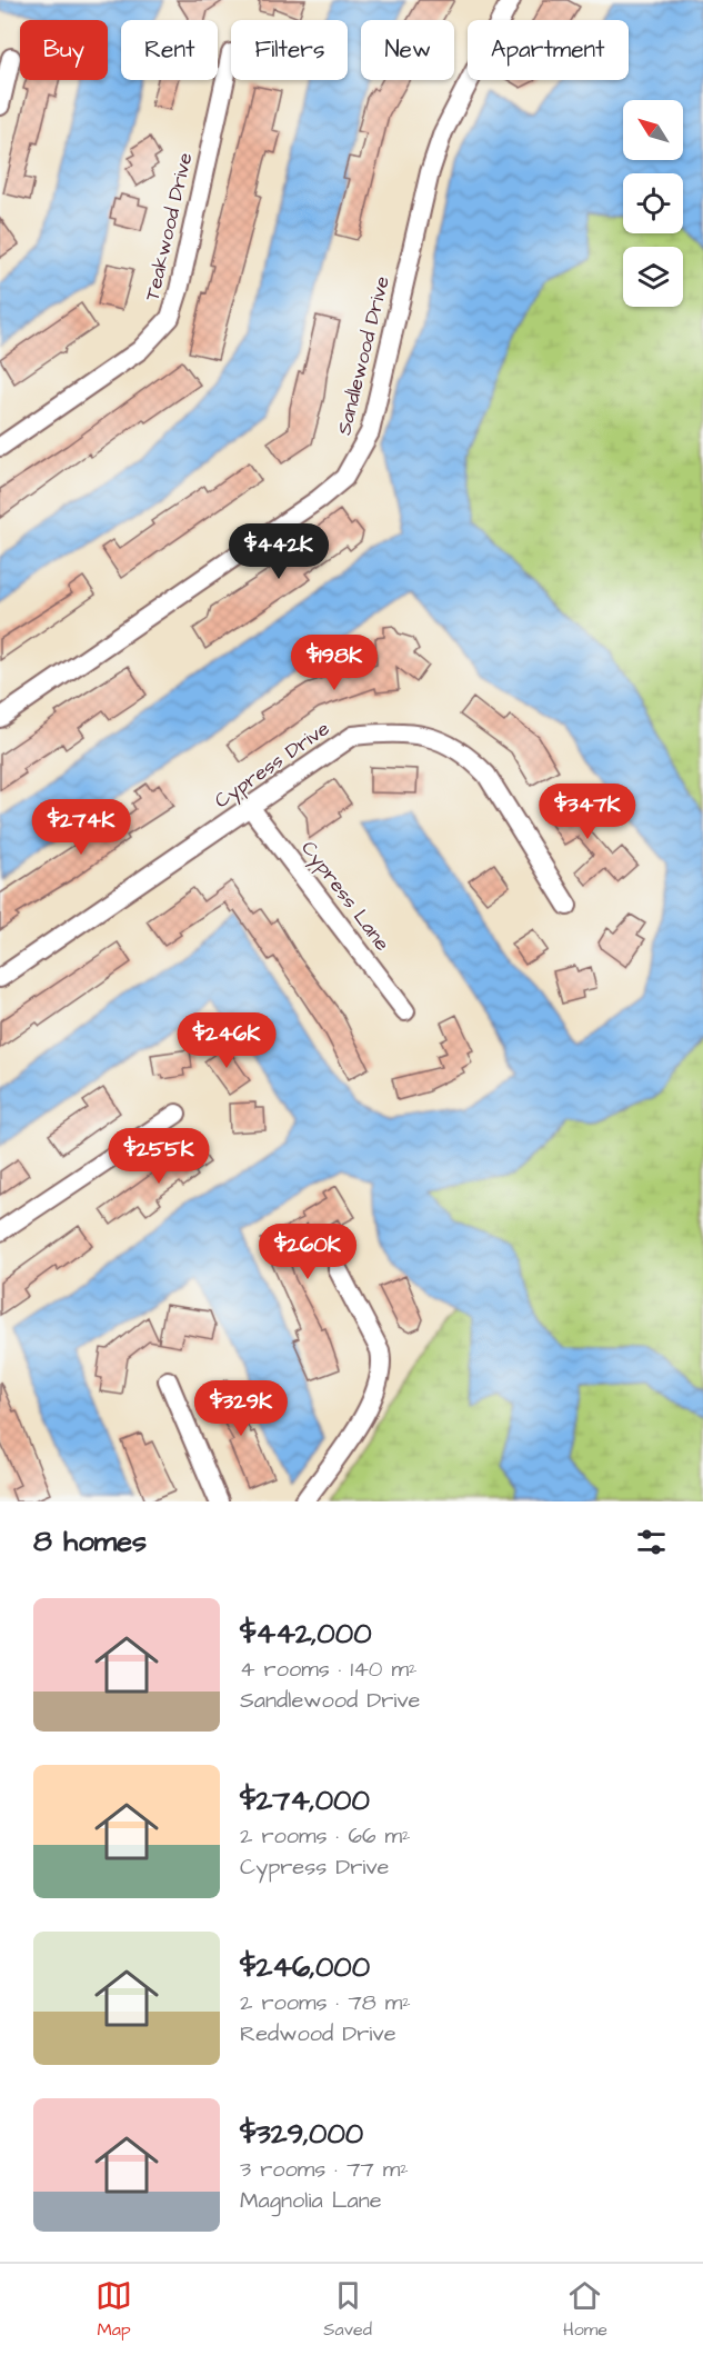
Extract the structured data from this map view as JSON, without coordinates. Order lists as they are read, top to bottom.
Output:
{
  "streets": {
    "street": [
      "Teakwood Drive",
      "Sandlewood Drive",
      "Cypress Drive",
      "Cypress Lane"
    ]
  },
  "crossings": [
    ["Cypress Drive", "Cypress Lane"]
  ],
  "north": "top left",
  "page": {
    "chip": [
      "Buy",
      "Rent",
      "Filters",
      "New",
      "Apartment"
    ],
    "price": [
      "$442K",
      "$198K",
      "$347K",
      "$274K",
      "$246K",
      "$255K",
      "$260K",
      "$329K"
    ],
    "heading": "8 homes",
    "list": [
      {
        "name": "$442,000",
        "note": "4 rooms · 140 m² · Sandlewood Drive"
      },
      {
        "name": "$274,000",
        "note": "2 rooms · 66 m² · Cypress Drive"
      },
      {
        "name": "$246,000",
        "note": "2 rooms · 78 m² · Redwood Drive"
      },
      {
        "name": "$329,000",
        "note": "3 rooms · 77 m² · Magnolia Lane"
      }
    ],
    "tabs": ["Map", "Saved", "Home"]
  }
}
